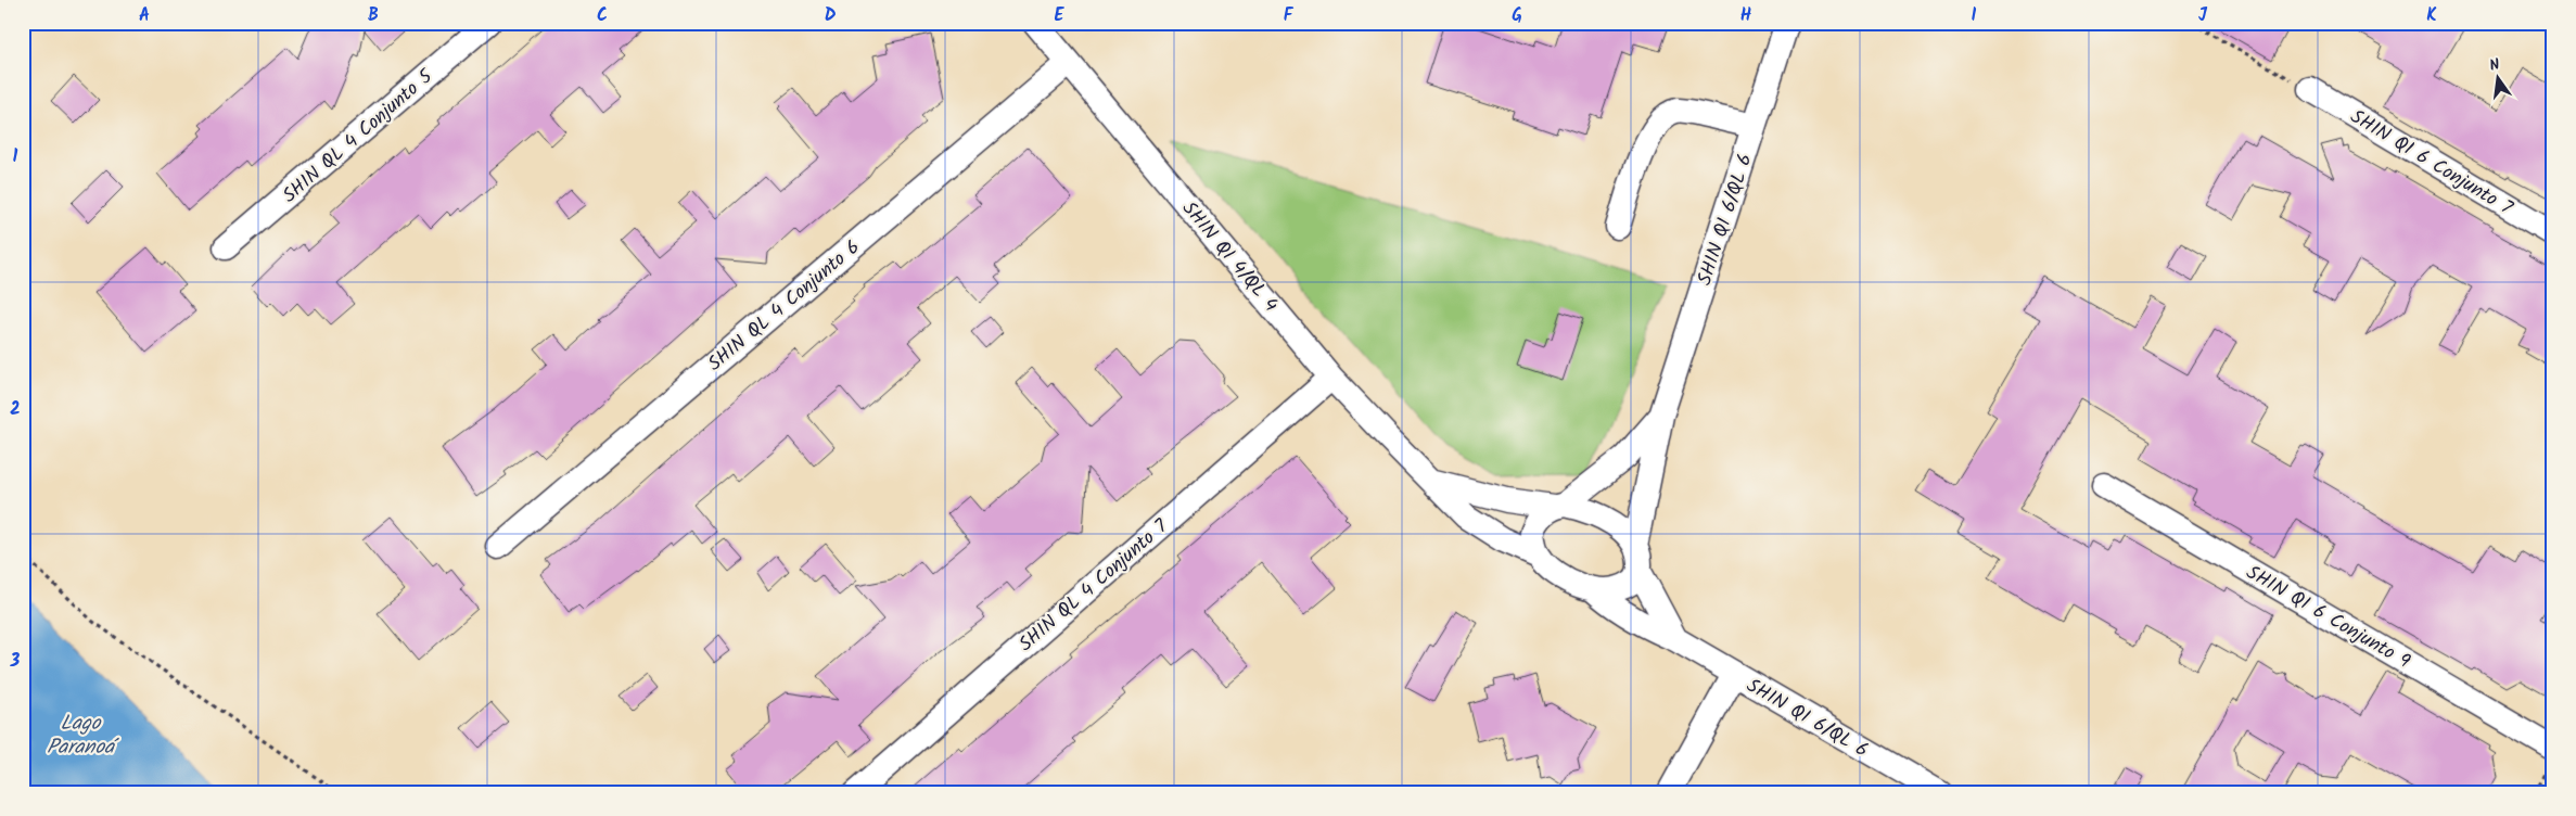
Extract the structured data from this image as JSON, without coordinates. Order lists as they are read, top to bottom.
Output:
{
  "streets": {
    "street": [
      "SHIN QL 4 Conjunto 5",
      "SHIN QI 6 Conjunto 7",
      "SHIN QI 6/QL 6",
      "SHIN QI 4/QL 4",
      "SHIN QL 4 Conjunto 6",
      "SHIN QL 4 Conjunto 7",
      "SHIN QI 6 Conjunto 9"
    ]
  },
  "crossings": [
    ["SHIN QI 6/QL 6", "SHIN QI 4/QL 4"],
    ["SHIN QI 4/QL 4", "SHIN QL 4 Conjunto 6"],
    ["SHIN QI 4/QL 4", "SHIN QL 4 Conjunto 7"]
  ],
  "water": ["Lago Paranoá"],
  "north": "top",
  "grid": {
    "columns": [
      "A",
      "B",
      "C",
      "D",
      "E",
      "F",
      "G",
      "H",
      "I",
      "J",
      "K"
    ],
    "rows": ["1", "2", "3"]
  }
}
